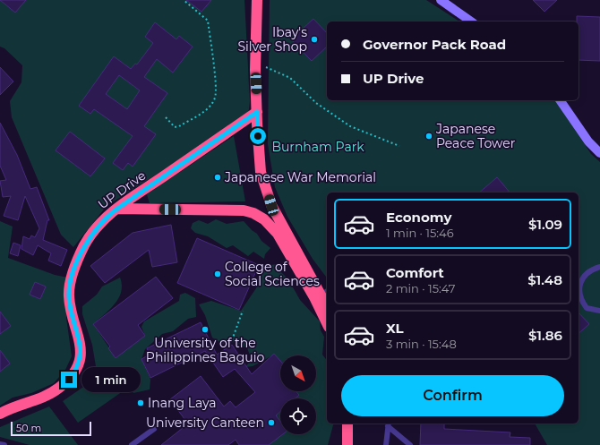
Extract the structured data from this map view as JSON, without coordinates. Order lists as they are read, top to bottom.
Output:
{
  "streets": {
    "highway": ["UP Drive"]
  },
  "parks": ["Burnham Park"],
  "places": [
    "Ibay's Silver Shop",
    "Japanese Peace Tower",
    "Japanese War Memorial",
    "College of Social Sciences",
    "University of the Philippines Baguio",
    "Inang Laya",
    "University Canteen"
  ],
  "scale_bar": "50 m",
  "north": "bottom right",
  "page": {
    "banner": ["Governor Pack Road", "UP Drive"],
    "list": [
      {
        "name": "Economy",
        "note": "1 min · 15:46",
        "value": "$1.09"
      },
      {
        "name": "Comfort",
        "note": "2 min · 15:47",
        "value": "$1.48"
      },
      {
        "name": "XL",
        "note": "3 min · 15:48",
        "value": "$1.86"
      }
    ],
    "bubble": "1 min",
    "buttons": "Confirm",
    "scale": "50 m"
  }
}
